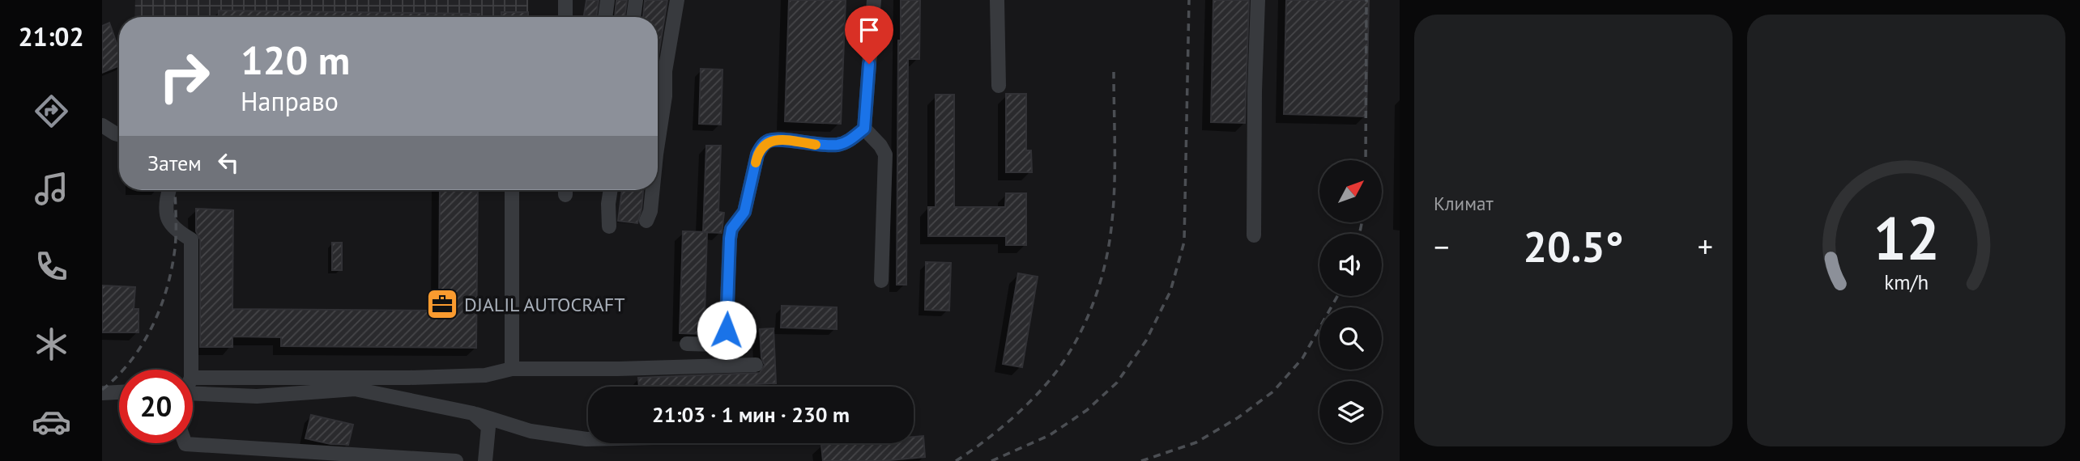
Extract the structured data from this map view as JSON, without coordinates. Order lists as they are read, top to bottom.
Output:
{
  "places": {
    "office": ["DJALIL AUTOCRAFT"]
  },
  "north": "top right",
  "page": {
    "tabs": "21:02",
    "tile": "Климат",
    "turn": ["120 m", "Направо"],
    "then": "Затем",
    "heat": ["−", "20.5°", "+"],
    "limit": "20",
    "trip": "21:03 · 1 мин · 230 m",
    "gauge": ["12", "km/h"]
  }
}
